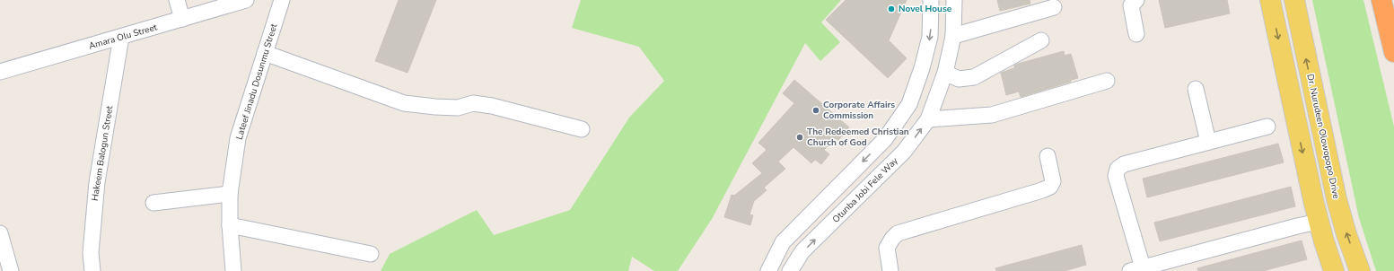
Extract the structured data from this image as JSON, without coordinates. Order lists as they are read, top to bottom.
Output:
{
  "streets": {
    "main road": ["Dr. Nurudeen Olowopopo Drive"],
    "street": [
      "Amara Olu Street",
      "Lateef Jinadu Dosunmu Street",
      "Hakeem Balogun Street",
      "Otunba Jobi Fele Way"
    ]
  },
  "crossings": [
    ["Amara Olu Street", "Hakeem Balogun Street"]
  ],
  "places": ["Novel House", "Corporate Affairs Commission", "The Redeemed Christian Church of God"]
}
